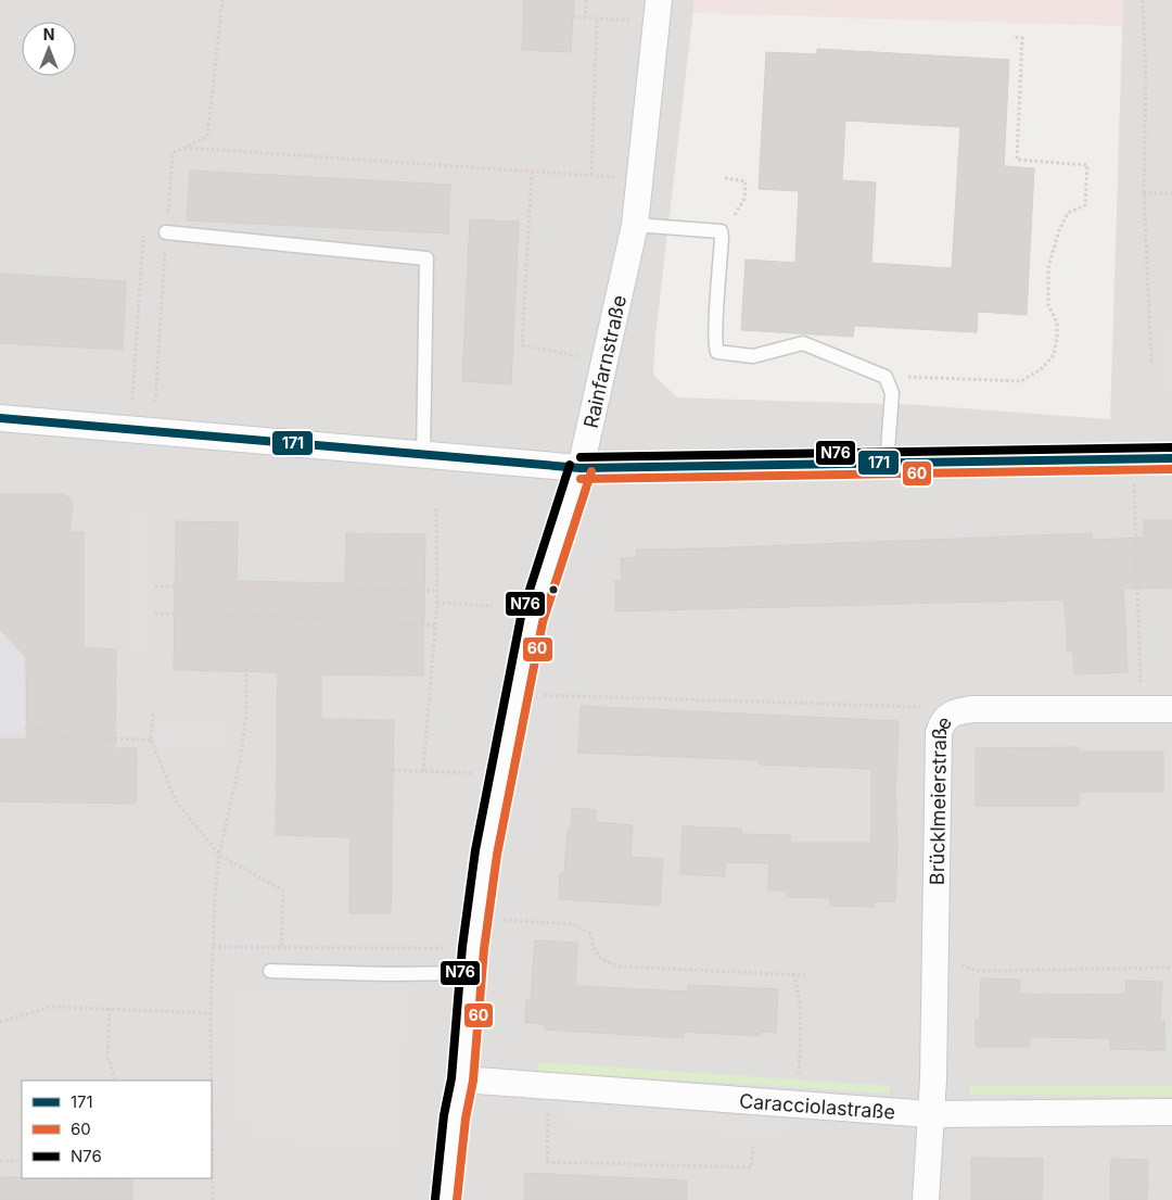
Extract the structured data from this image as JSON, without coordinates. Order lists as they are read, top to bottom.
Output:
{
  "streets": {
    "street": ["Rainfarnstraße", "Brücklmeierstraße", "Caracciolastraße"]
  },
  "crossings": [
    ["Rainfarnstraße", "Caracciolastraße"],
    ["Brücklmeierstraße", "Caracciolastraße"]
  ],
  "lines": ["transit line 171", "transit line N76", "transit line 60"],
  "legend": ["171", "60", "N76"],
  "north": "top"
}
